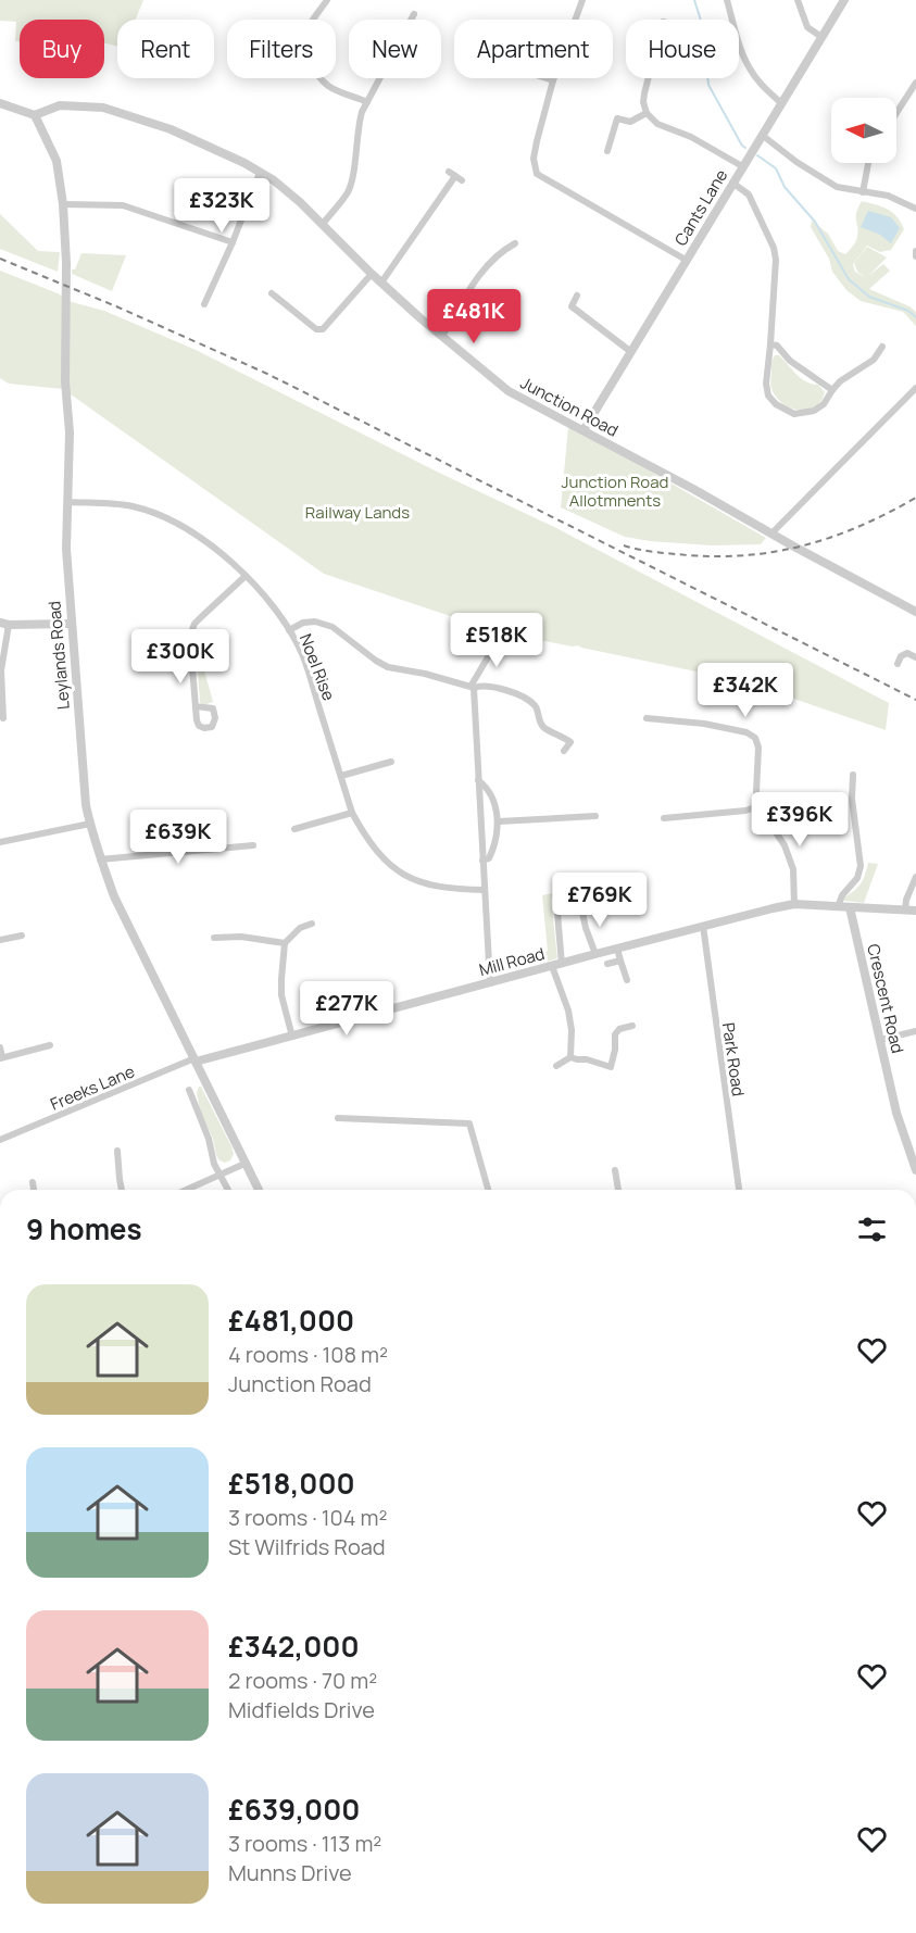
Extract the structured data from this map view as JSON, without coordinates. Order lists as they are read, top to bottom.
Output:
{
  "streets": {
    "street": [
      "Cants Lane",
      "Junction Road",
      "Leylands Road",
      "Noel Rise",
      "Mill Road",
      "Crescent Road",
      "Park Road",
      "Freeks Lane"
    ]
  },
  "crossings": [
    ["Cants Lane", "Junction Road"],
    ["Junction Road", "Leylands Road"],
    ["Leylands Road", "Noel Rise"],
    ["Leylands Road", "Mill Road"],
    ["Leylands Road", "Freeks Lane"],
    ["Mill Road", "Crescent Road"],
    ["Mill Road", "Park Road"],
    ["Mill Road", "Freeks Lane"]
  ],
  "parks": ["Junction Road Allotmnents", "Railway Lands"],
  "north": "left",
  "page": {
    "chip": [
      "Buy",
      "Rent",
      "Filters",
      "New",
      "Apartment",
      "House"
    ],
    "price": [
      "£323K",
      "£481K",
      "£518K",
      "£300K",
      "£342K",
      "£396K",
      "£639K",
      "£769K",
      "£277K"
    ],
    "heading": "9 homes",
    "list": [
      {
        "name": "£481,000",
        "note": "4 rooms · 108 m² · Junction Road"
      },
      {
        "name": "£518,000",
        "note": "3 rooms · 104 m² · St Wilfrids Road"
      },
      {
        "name": "£342,000",
        "note": "2 rooms · 70 m² · Midfields Drive"
      },
      {
        "name": "£639,000",
        "note": "3 rooms · 113 m² · Munns Drive"
      }
    ]
  }
}
